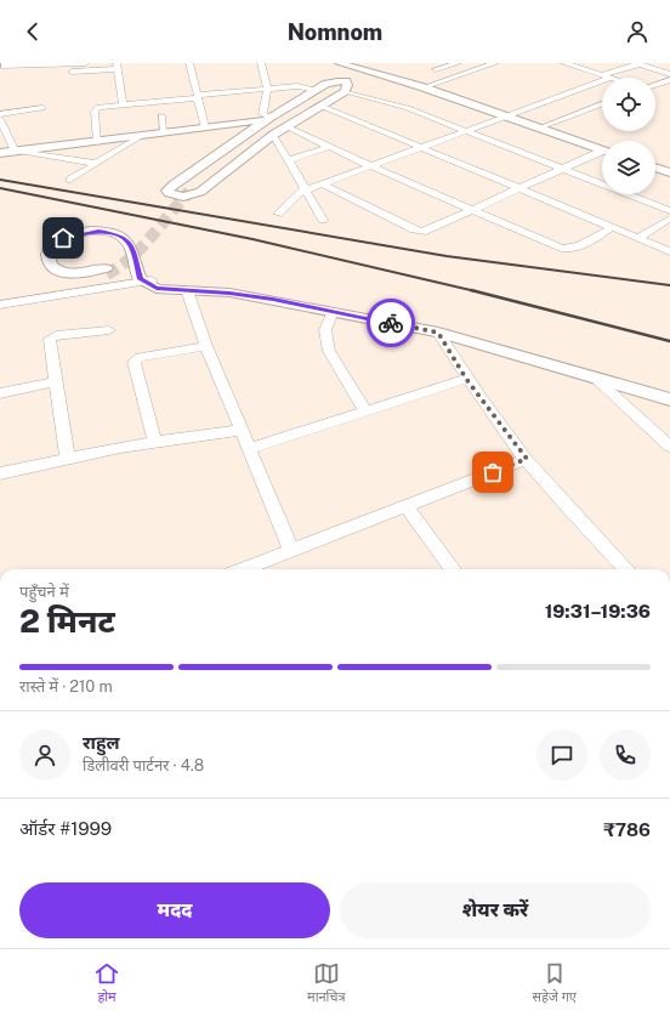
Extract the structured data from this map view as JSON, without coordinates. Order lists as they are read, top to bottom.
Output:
{
  "page": {
    "header": "Nomnom",
    "heading": ["2 मिनट", "पहुँचने में", "19:31–19:36"],
    "panel": [
      "राहुल",
      "डिलीवरी पार्टनर · 4.8",
      "ऑर्डर #1999",
      "₹786"
    ],
    "bar": "रास्ते में · 210 m",
    "buttons": ["मदद", "शेयर करें"],
    "tabs": ["होम", "मानचित्र", "सहेजे गए"]
  }
}
